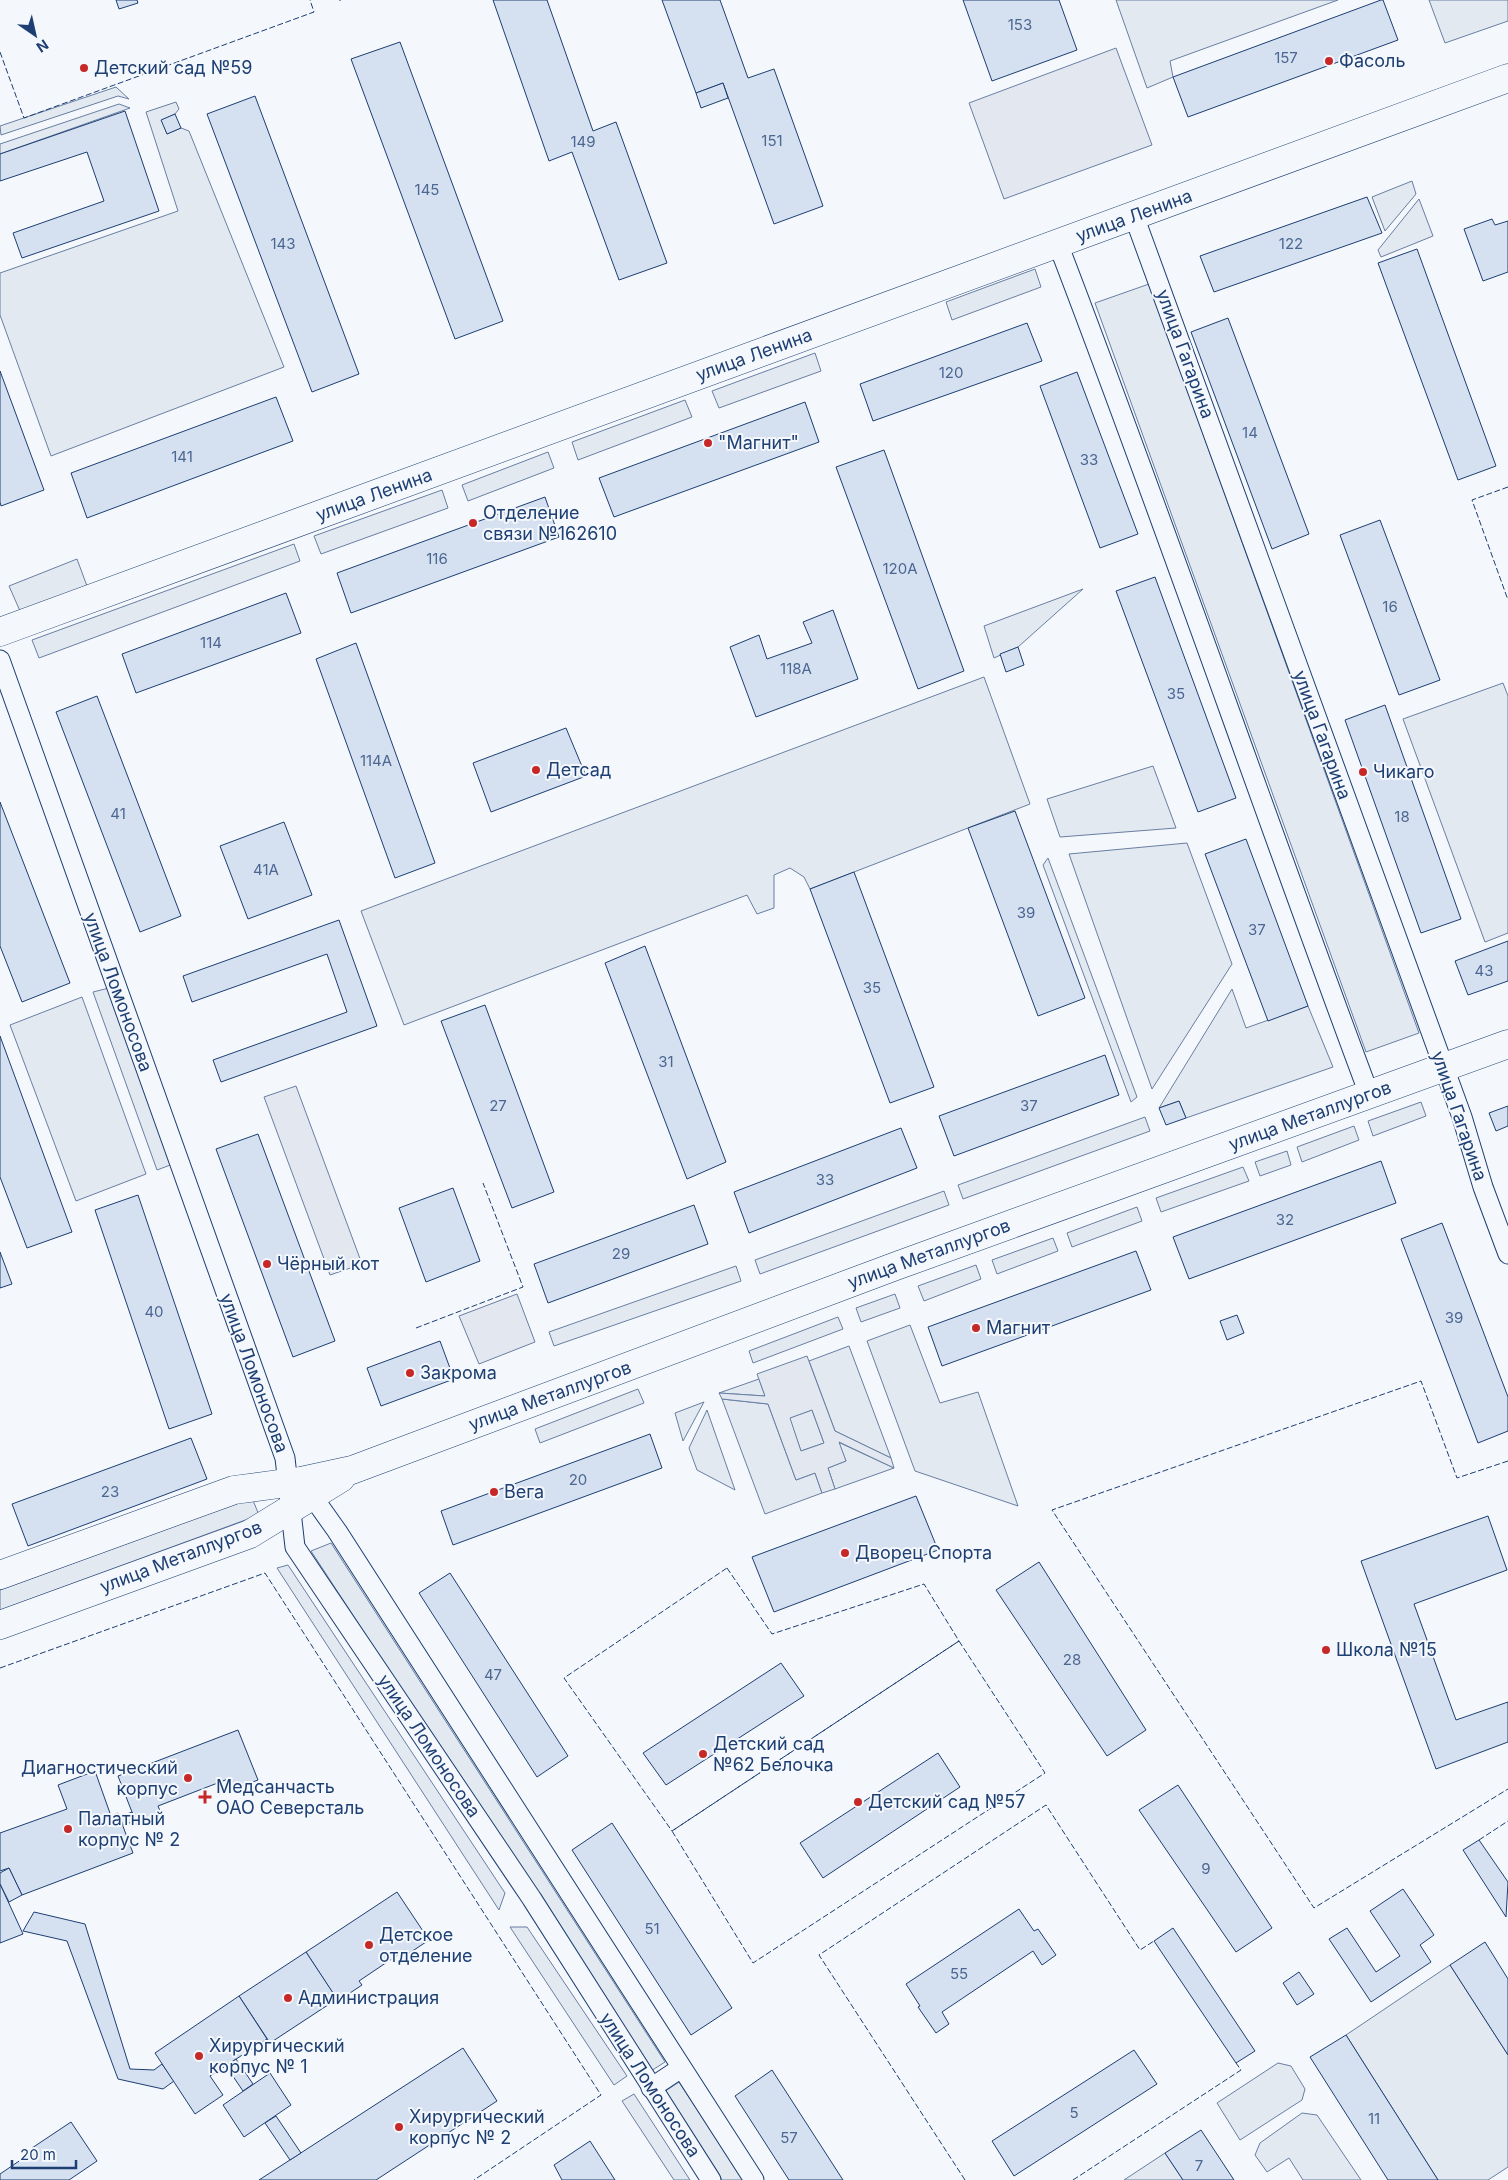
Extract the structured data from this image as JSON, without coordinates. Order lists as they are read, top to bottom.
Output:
{
  "streets": {
    "street": [
      "улица Ленина",
      "улица Гагарина",
      "улица Ломоносова",
      "улица Металлургов"
    ]
  },
  "crossings": [
    ["улица Ленина", "улица Гагарина"],
    ["улица Гагарина", "улица Металлургов"],
    ["улица Ломоносова", "улица Металлургов"]
  ],
  "places": {
    "other": [
      "Фасоль",
      "Детский сад №59",
      "\"Магнит\"",
      "Отделение связи №162610",
      "Детсад",
      "Чикаго",
      "Чёрный кот",
      "Магнит",
      "Закрома",
      "Вега",
      "Дворец Спорта",
      "Школа №15",
      "Детский сад №62 Белочка",
      "Диагностический корпус",
      "Детский сад №57",
      "Палатный корпус № 2",
      "Детское отделение",
      "Администрация",
      "Хирургический корпус № 1",
      "Хирургический корпус № 2"
    ],
    "health": ["Медсанчасть ОАО Северсталь"]
  },
  "house_numbers": [
    "153",
    "157",
    "151",
    "149",
    "145",
    "143",
    "122",
    "120",
    "14",
    "141",
    "33",
    "116",
    "120А",
    "16",
    "114",
    "118А",
    "35",
    "114А",
    "41",
    "18",
    "41А",
    "39",
    "37",
    "43",
    "35",
    "31",
    "27",
    "37",
    "33",
    "32",
    "29",
    "40",
    "39",
    "20",
    "23",
    "28",
    "47",
    "9",
    "51",
    "55",
    "5",
    "11",
    "57",
    "7"
  ],
  "scale_bar": "20 m",
  "north": "bottom right"
}
